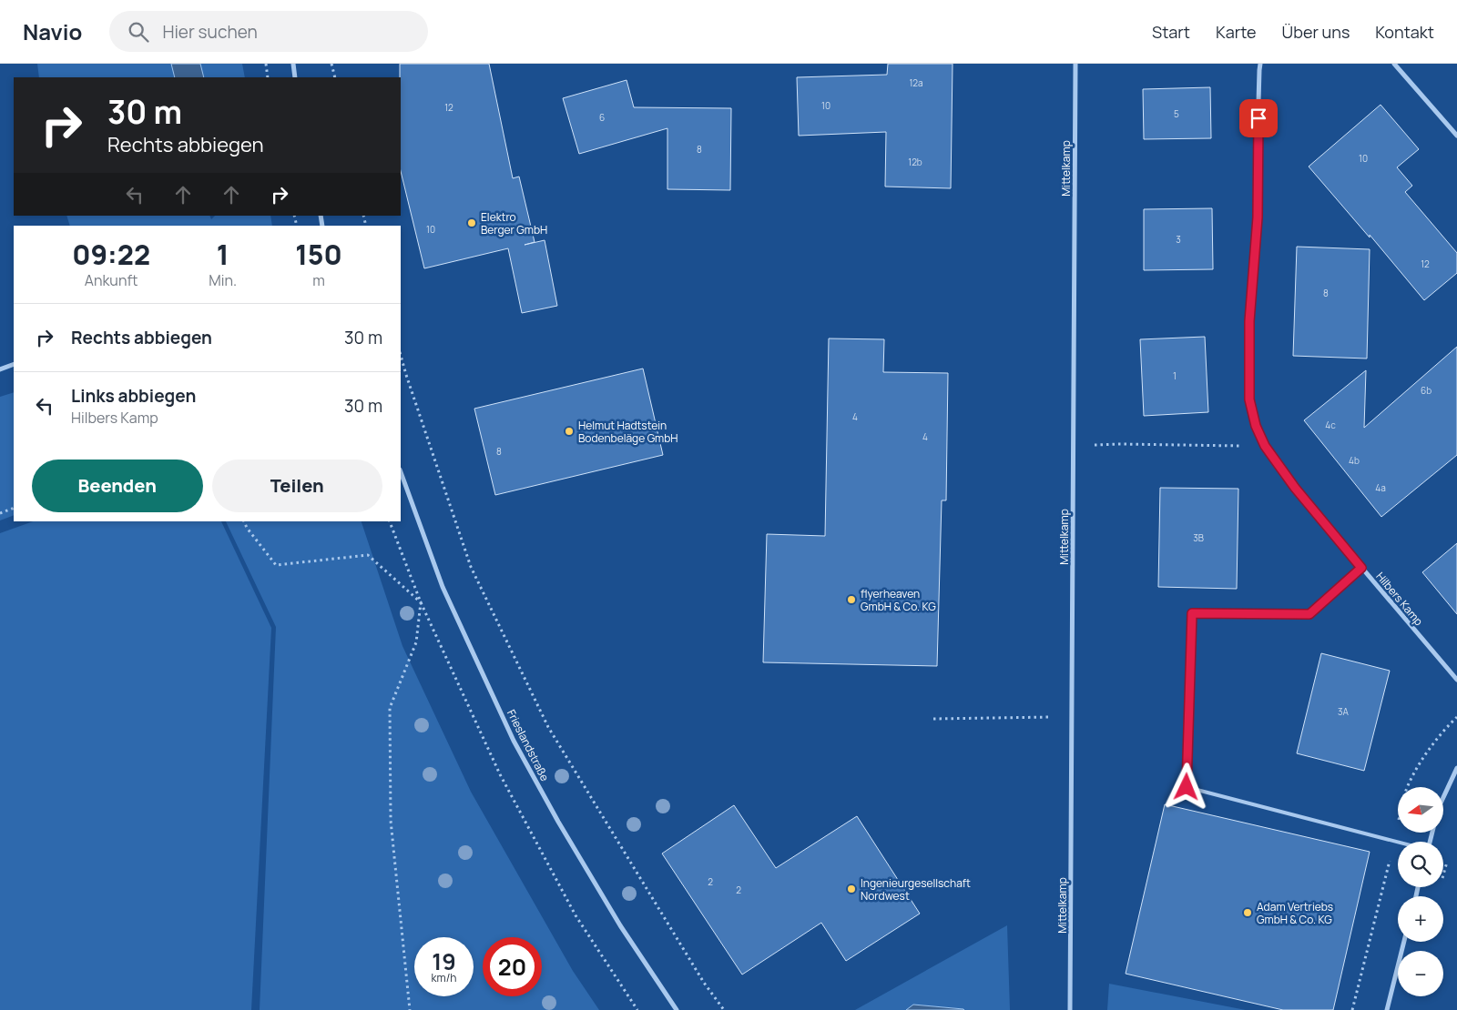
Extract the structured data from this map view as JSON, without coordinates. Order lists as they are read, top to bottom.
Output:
{
  "streets": {
    "street": ["Mittelkamp", "Hilbers Kamp", "Frieslandstraße"]
  },
  "places": [
    "Elektro Berger GmbH",
    "Helmut Hadtstein Bodenbeläge GmbH",
    "flyerheaven GmbH & Co. KG",
    "Ingenieurgesellschaft Nordwest",
    "Adam Vertriebs GmbH & Co. KG"
  ],
  "house_numbers": [
    "12a",
    "10",
    "12",
    "5",
    "6",
    "8",
    "10",
    "12b",
    "10",
    "3",
    "12",
    "8",
    "1",
    "6b",
    "4",
    "4c",
    "4",
    "8",
    "4b",
    "4a",
    "3B",
    "3A",
    "2",
    "2"
  ],
  "north": "left",
  "page": {
    "header": "Navio",
    "search": "Hier suchen",
    "nav": [
      "Start",
      "Karte",
      "Über uns",
      "Kontakt"
    ],
    "turn": ["30 m", "Rechts abbiegen"],
    "eta": [
      "09:22",
      "Ankunft",
      "1",
      "Min.",
      "150",
      "m"
    ],
    "list": [
      {
        "name": "Rechts abbiegen",
        "value": "30 m"
      },
      {
        "name": "Links abbiegen",
        "note": "Hilbers Kamp",
        "value": "30 m"
      }
    ],
    "buttons": ["Beenden", "Teilen"],
    "map_buttons": ["+", "−"],
    "speed": "19 km/h",
    "limit": "20"
  }
}
